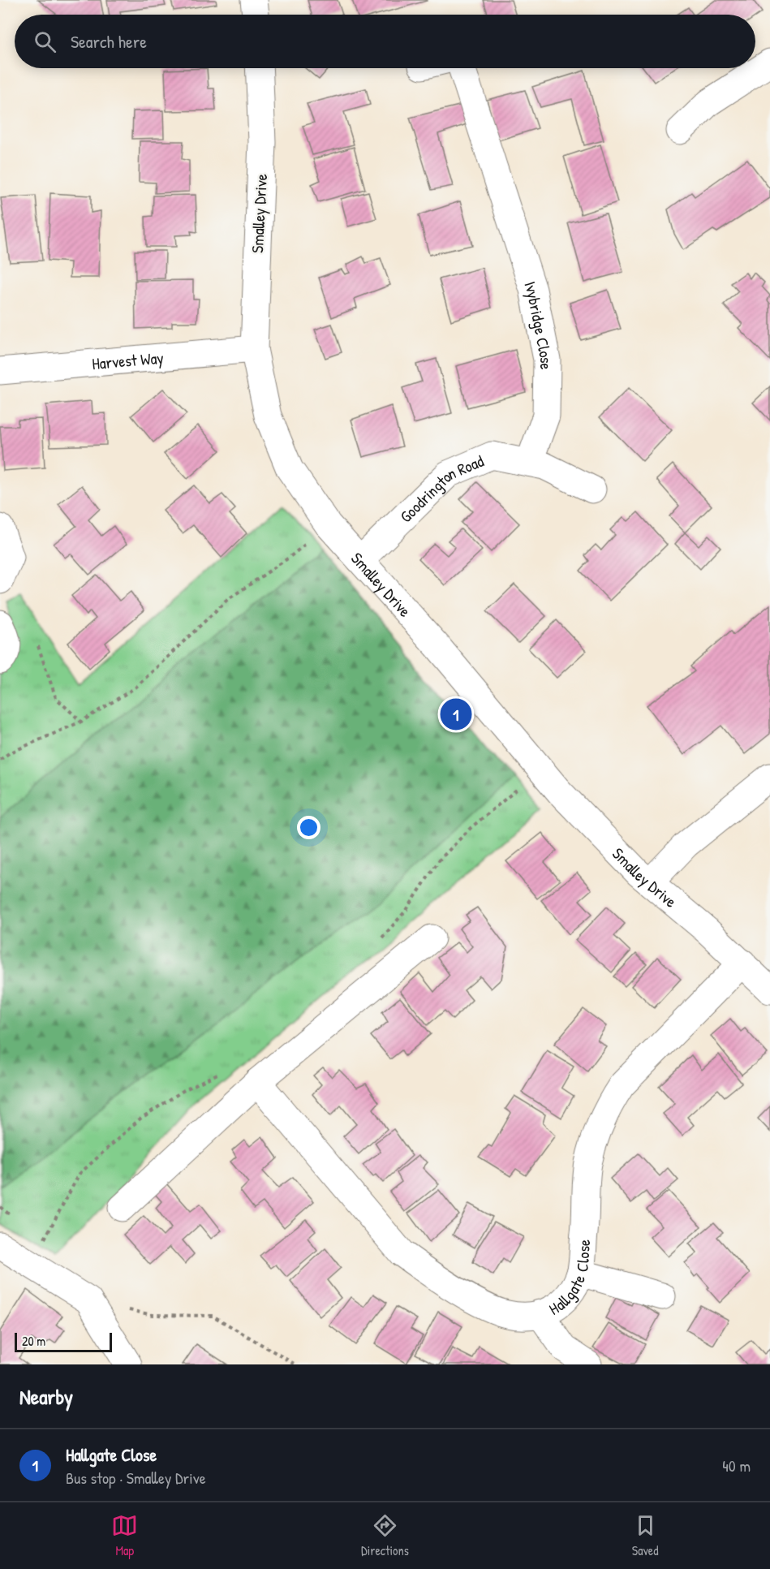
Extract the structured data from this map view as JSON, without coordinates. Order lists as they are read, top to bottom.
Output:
{
  "streets": {
    "street": [
      "Smalley Drive",
      "Ivybridge Close",
      "Harvest Way",
      "Goodrington Road",
      "Hallgate Close"
    ]
  },
  "crossings": [
    ["Smalley Drive", "Harvest Way"],
    ["Smalley Drive", "Goodrington Road"],
    ["Smalley Drive", "Hallgate Close"],
    ["Ivybridge Close", "Goodrington Road"]
  ],
  "scale_bar": "20 m",
  "page": {
    "search": "Search here",
    "pins": "1",
    "scale": "20 m",
    "heading": "Nearby",
    "list": [
      {
        "mark": "1",
        "name": "Hallgate Close",
        "note": "Bus stop · Smalley Drive",
        "value": "40 m"
      }
    ],
    "nav": ["Map", "Directions", "Saved"]
  }
}
